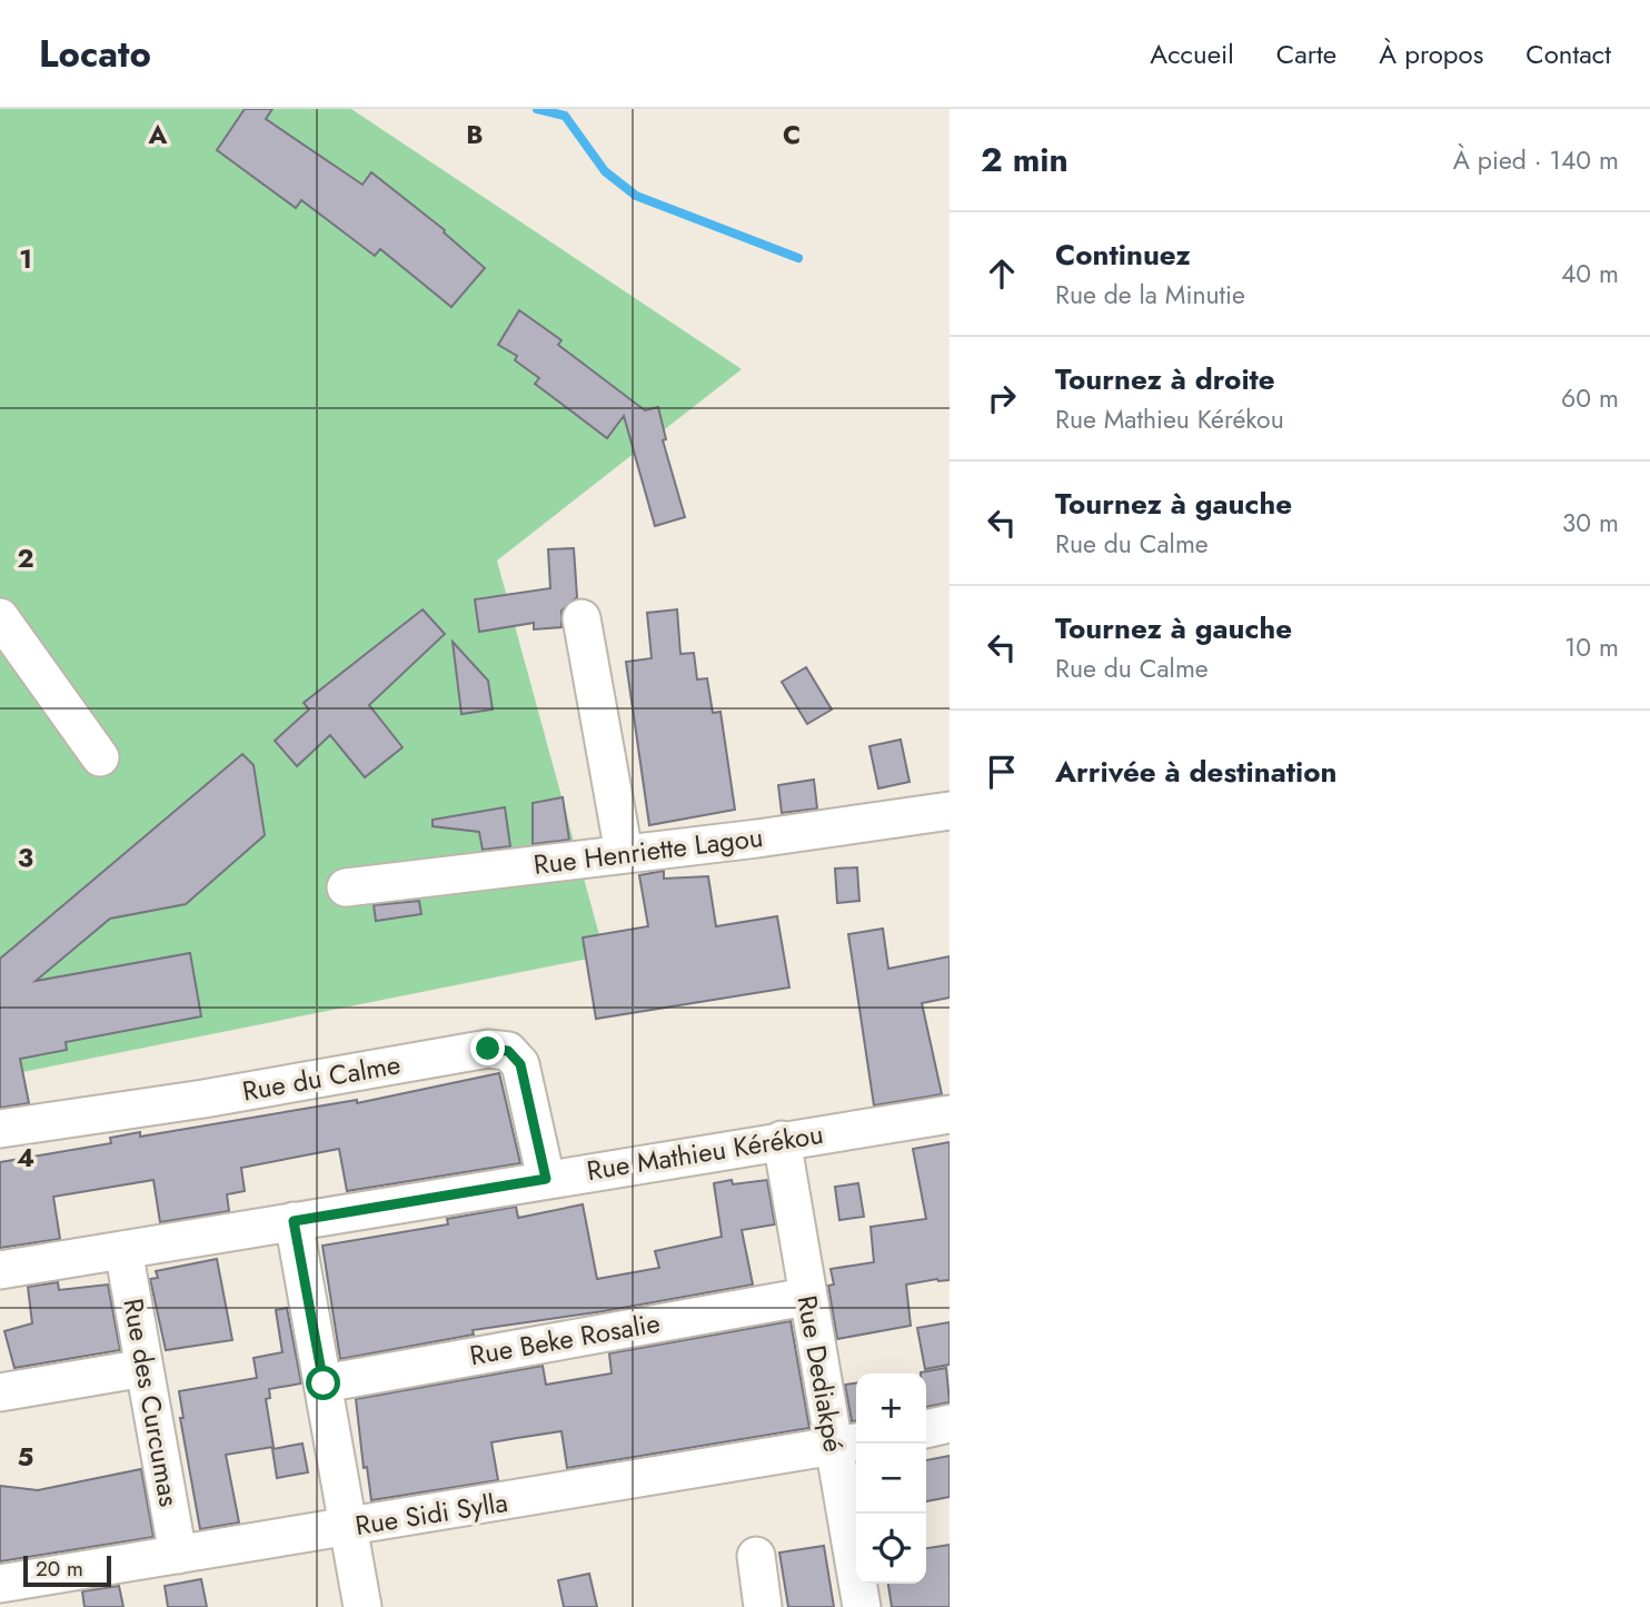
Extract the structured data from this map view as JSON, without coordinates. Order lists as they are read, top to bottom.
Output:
{
  "streets": {
    "street": [
      "Rue Henriette Lagou",
      "Rue du Calme",
      "Rue Mathieu Kérékou",
      "Rue Beke Rosalie",
      "Rue Dediakpé",
      "Rue des Curcumas",
      "Rue Sidi Sylla"
    ]
  },
  "crossings": [
    ["Rue du Calme", "Rue Mathieu Kérékou"],
    ["Rue Mathieu Kérékou", "Rue Dediakpé"],
    ["Rue Mathieu Kérékou", "Rue des Curcumas"],
    ["Rue Beke Rosalie", "Rue Dediakpé"],
    ["Rue Dediakpé", "Rue Sidi Sylla"],
    ["Rue des Curcumas", "Rue Sidi Sylla"]
  ],
  "scale_bar": "20 m",
  "page": {
    "header": "Locato",
    "nav": [
      "Accueil",
      "Carte",
      "À propos",
      "Contact"
    ],
    "heading": ["2 min", "À pied · 140 m"],
    "list": [
      ["Continuez", "Rue de la Minutie", "40 m"],
      ["Tournez à droite", "Rue Mathieu Kérékou", "60 m"],
      ["Tournez à gauche", "Rue du Calme", "30 m"],
      ["Tournez à gauche", "Rue du Calme", "10 m"],
      "Arrivée à destination"
    ],
    "map_buttons": ["+", "−"],
    "scale": "20 m"
  },
  "grid": {
    "columns": ["A", "B", "C"],
    "rows": [
      "1",
      "2",
      "3",
      "4",
      "5"
    ]
  }
}
